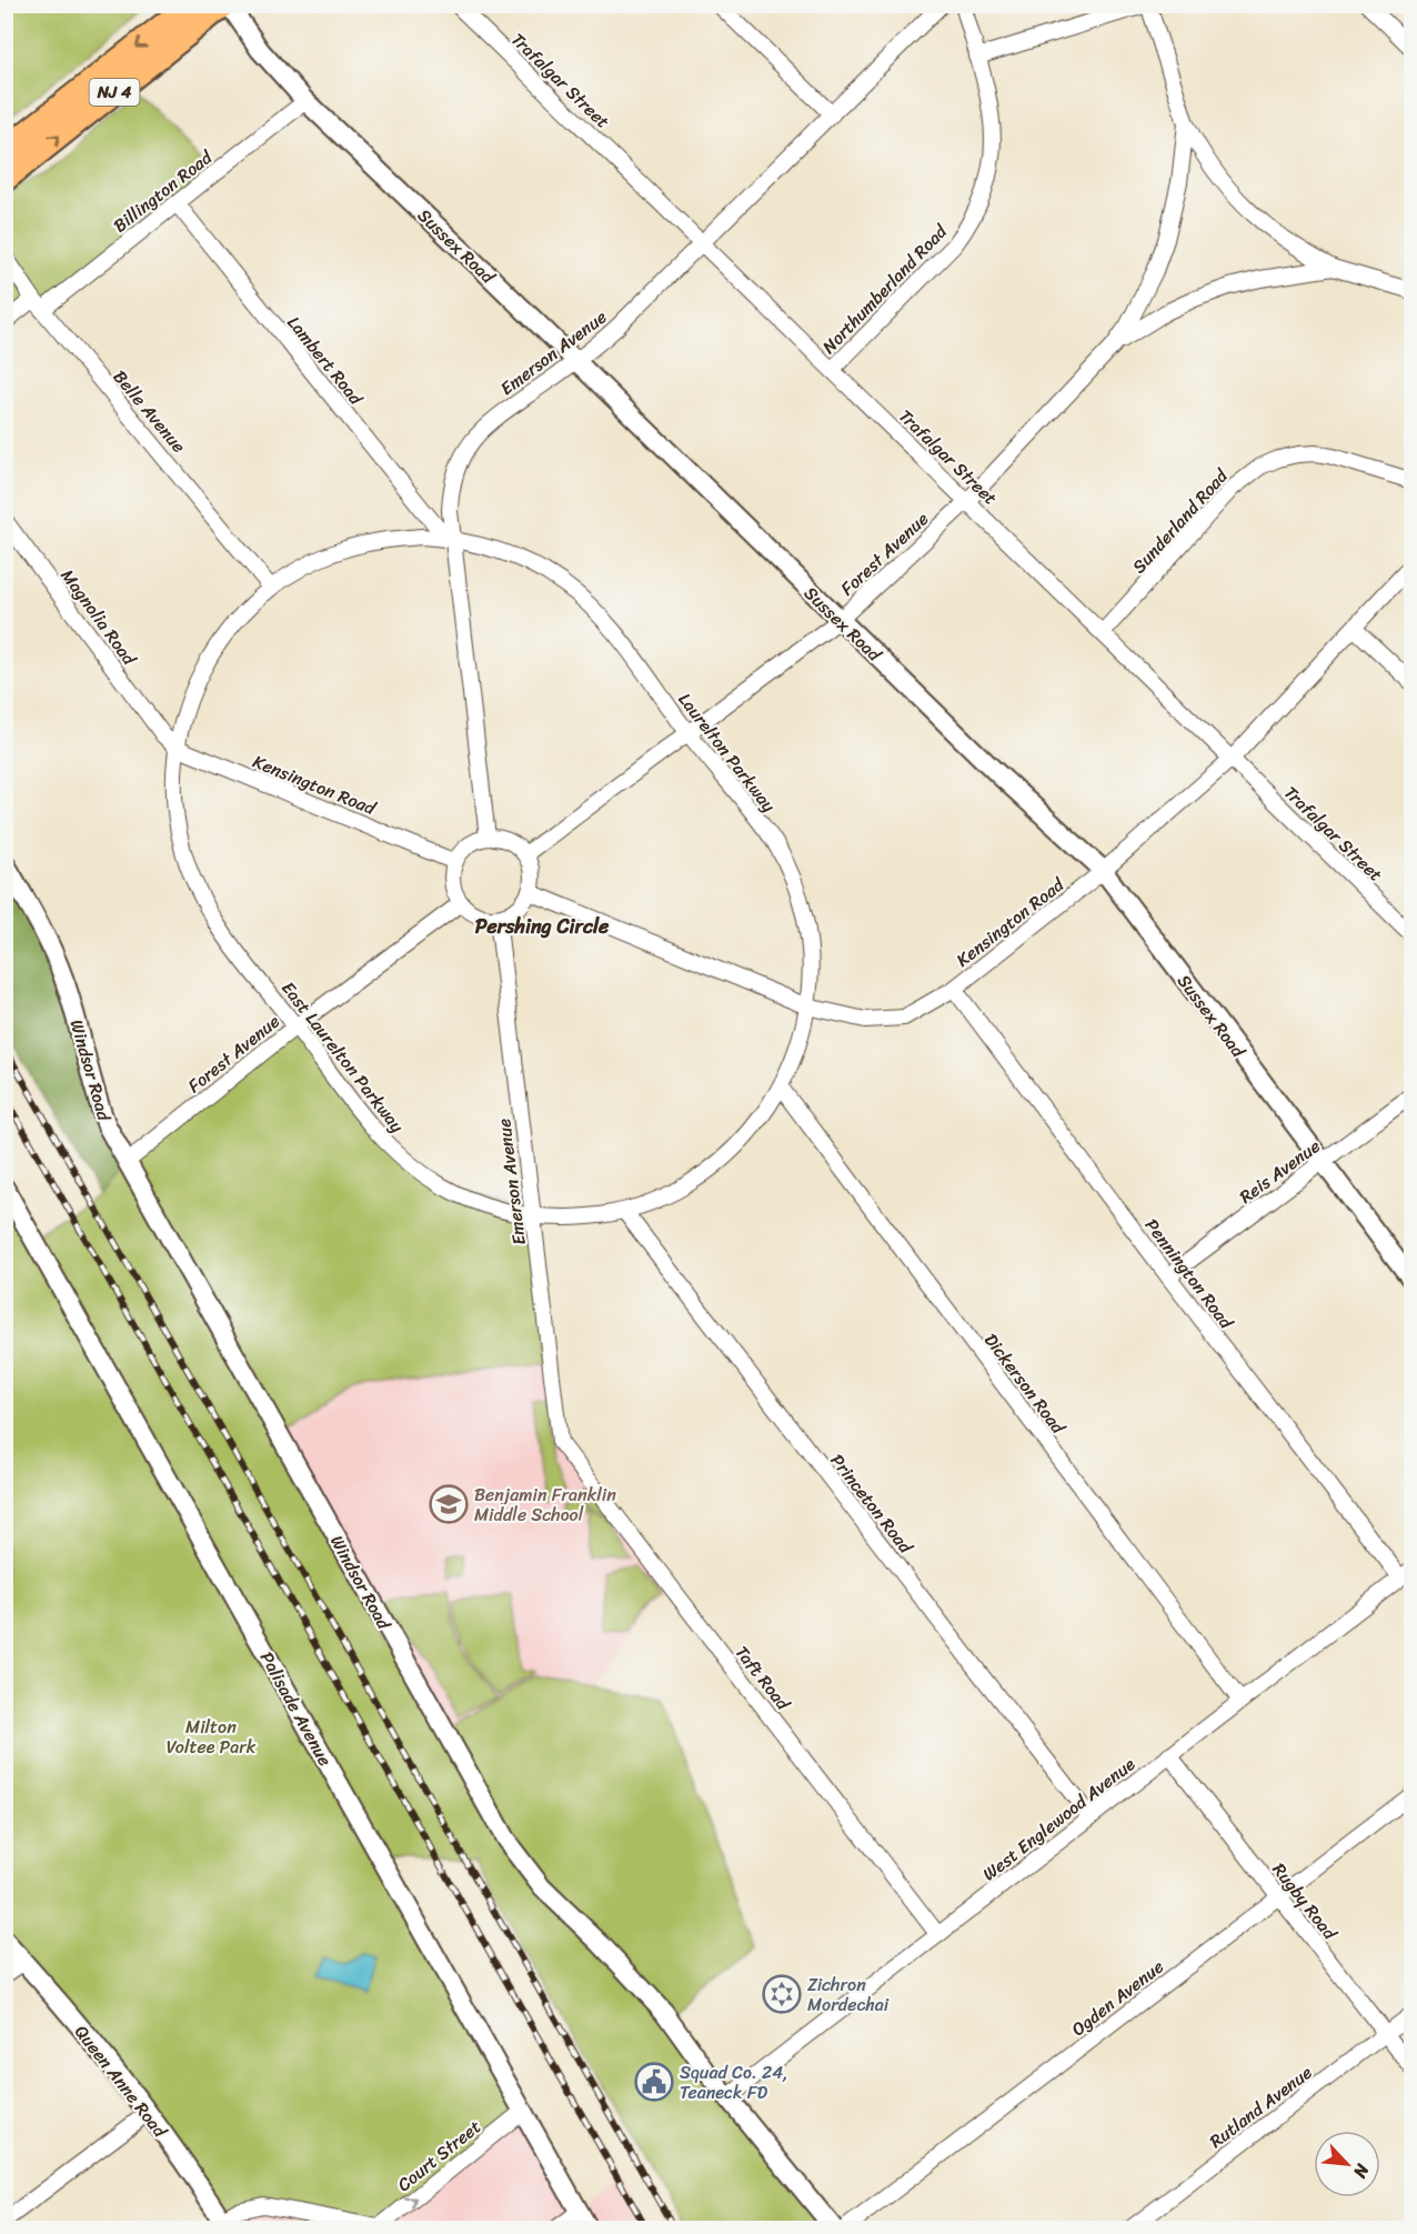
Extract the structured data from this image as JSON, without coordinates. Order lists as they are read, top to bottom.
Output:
{
  "streets": {
    "highway": ["NJ 4"],
    "street": [
      "Trafalgar Street",
      "Billington Road",
      "Sussex Road",
      "Northumberland Road",
      "Emerson Avenue",
      "Lambert Road",
      "Belle Avenue",
      "Sunderland Road",
      "Forest Avenue",
      "Magnolia Road",
      "Laurelton Parkway",
      "Kensington Road",
      "East Laurelton Parkway",
      "Windsor Road",
      "Reis Avenue",
      "Pennington Road",
      "Dickerson Road",
      "Princeton Road",
      "Taft Road",
      "Palisade Avenue",
      "West Englewood Avenue",
      "Rugby Road",
      "Ogden Avenue",
      "Queen Anne Road",
      "Rutland Avenue",
      "Court Street"
    ]
  },
  "crossings": [
    ["Trafalgar Street", "Northumberland Road"],
    ["Trafalgar Street", "Emerson Avenue"],
    ["Trafalgar Street", "Sunderland Road"],
    ["Trafalgar Street", "Forest Avenue"],
    ["Trafalgar Street", "Kensington Road"],
    ["NJ 4", "Sussex Road"],
    ["Billington Road", "Sussex Road"],
    ["Billington Road", "Lambert Road"],
    ["Billington Road", "Belle Avenue"],
    ["Sussex Road", "Emerson Avenue"],
    ["Sussex Road", "Forest Avenue"],
    ["Sussex Road", "Kensington Road"],
    ["Sussex Road", "Reis Avenue"],
    ["Emerson Avenue", "Lambert Road"],
    ["Emerson Avenue", "Forest Avenue"],
    ["Emerson Avenue", "Laurelton Parkway"],
    ["Emerson Avenue", "Kensington Road"],
    ["Emerson Avenue", "East Laurelton Parkway"],
    ["Emerson Avenue", "Taft Road"],
    ["Lambert Road", "Laurelton Parkway"],
    ["Belle Avenue", "Laurelton Parkway"],
    ["Belle Avenue", "East Laurelton Parkway"],
    ["Forest Avenue", "Laurelton Parkway"],
    ["Forest Avenue", "Kensington Road"],
    ["Forest Avenue", "East Laurelton Parkway"],
    ["Forest Avenue", "Windsor Road"],
    ["Magnolia Road", "Kensington Road"],
    ["Laurelton Parkway", "Kensington Road"],
    ["Laurelton Parkway", "East Laurelton Parkway"],
    ["Laurelton Parkway", "Dickerson Road"],
    ["Kensington Road", "East Laurelton Parkway"],
    ["Kensington Road", "Pennington Road"],
    ["East Laurelton Parkway", "Dickerson Road"],
    ["East Laurelton Parkway", "Princeton Road"],
    ["Windsor Road", "West Englewood Avenue"],
    ["Reis Avenue", "Pennington Road"],
    ["Pennington Road", "West Englewood Avenue"],
    ["Dickerson Road", "West Englewood Avenue"],
    ["Princeton Road", "West Englewood Avenue"],
    ["Taft Road", "West Englewood Avenue"],
    ["Palisade Avenue", "Court Street"],
    ["West Englewood Avenue", "Rugby Road"],
    ["Rugby Road", "Ogden Avenue"],
    ["Rugby Road", "Rutland Avenue"],
    ["Queen Anne Road", "Court Street"]
  ],
  "one_way": ["Court Street"],
  "districts": ["Pershing Circle"],
  "parks": ["Milton Voltee Park"],
  "places": {
    "school or university": ["Benjamin Franklin Middle School"],
    "synagogue": ["Zichron Mordechai"],
    "public building": ["Squad Co. 24, Teaneck FD"]
  },
  "north": "bottom right"
}
